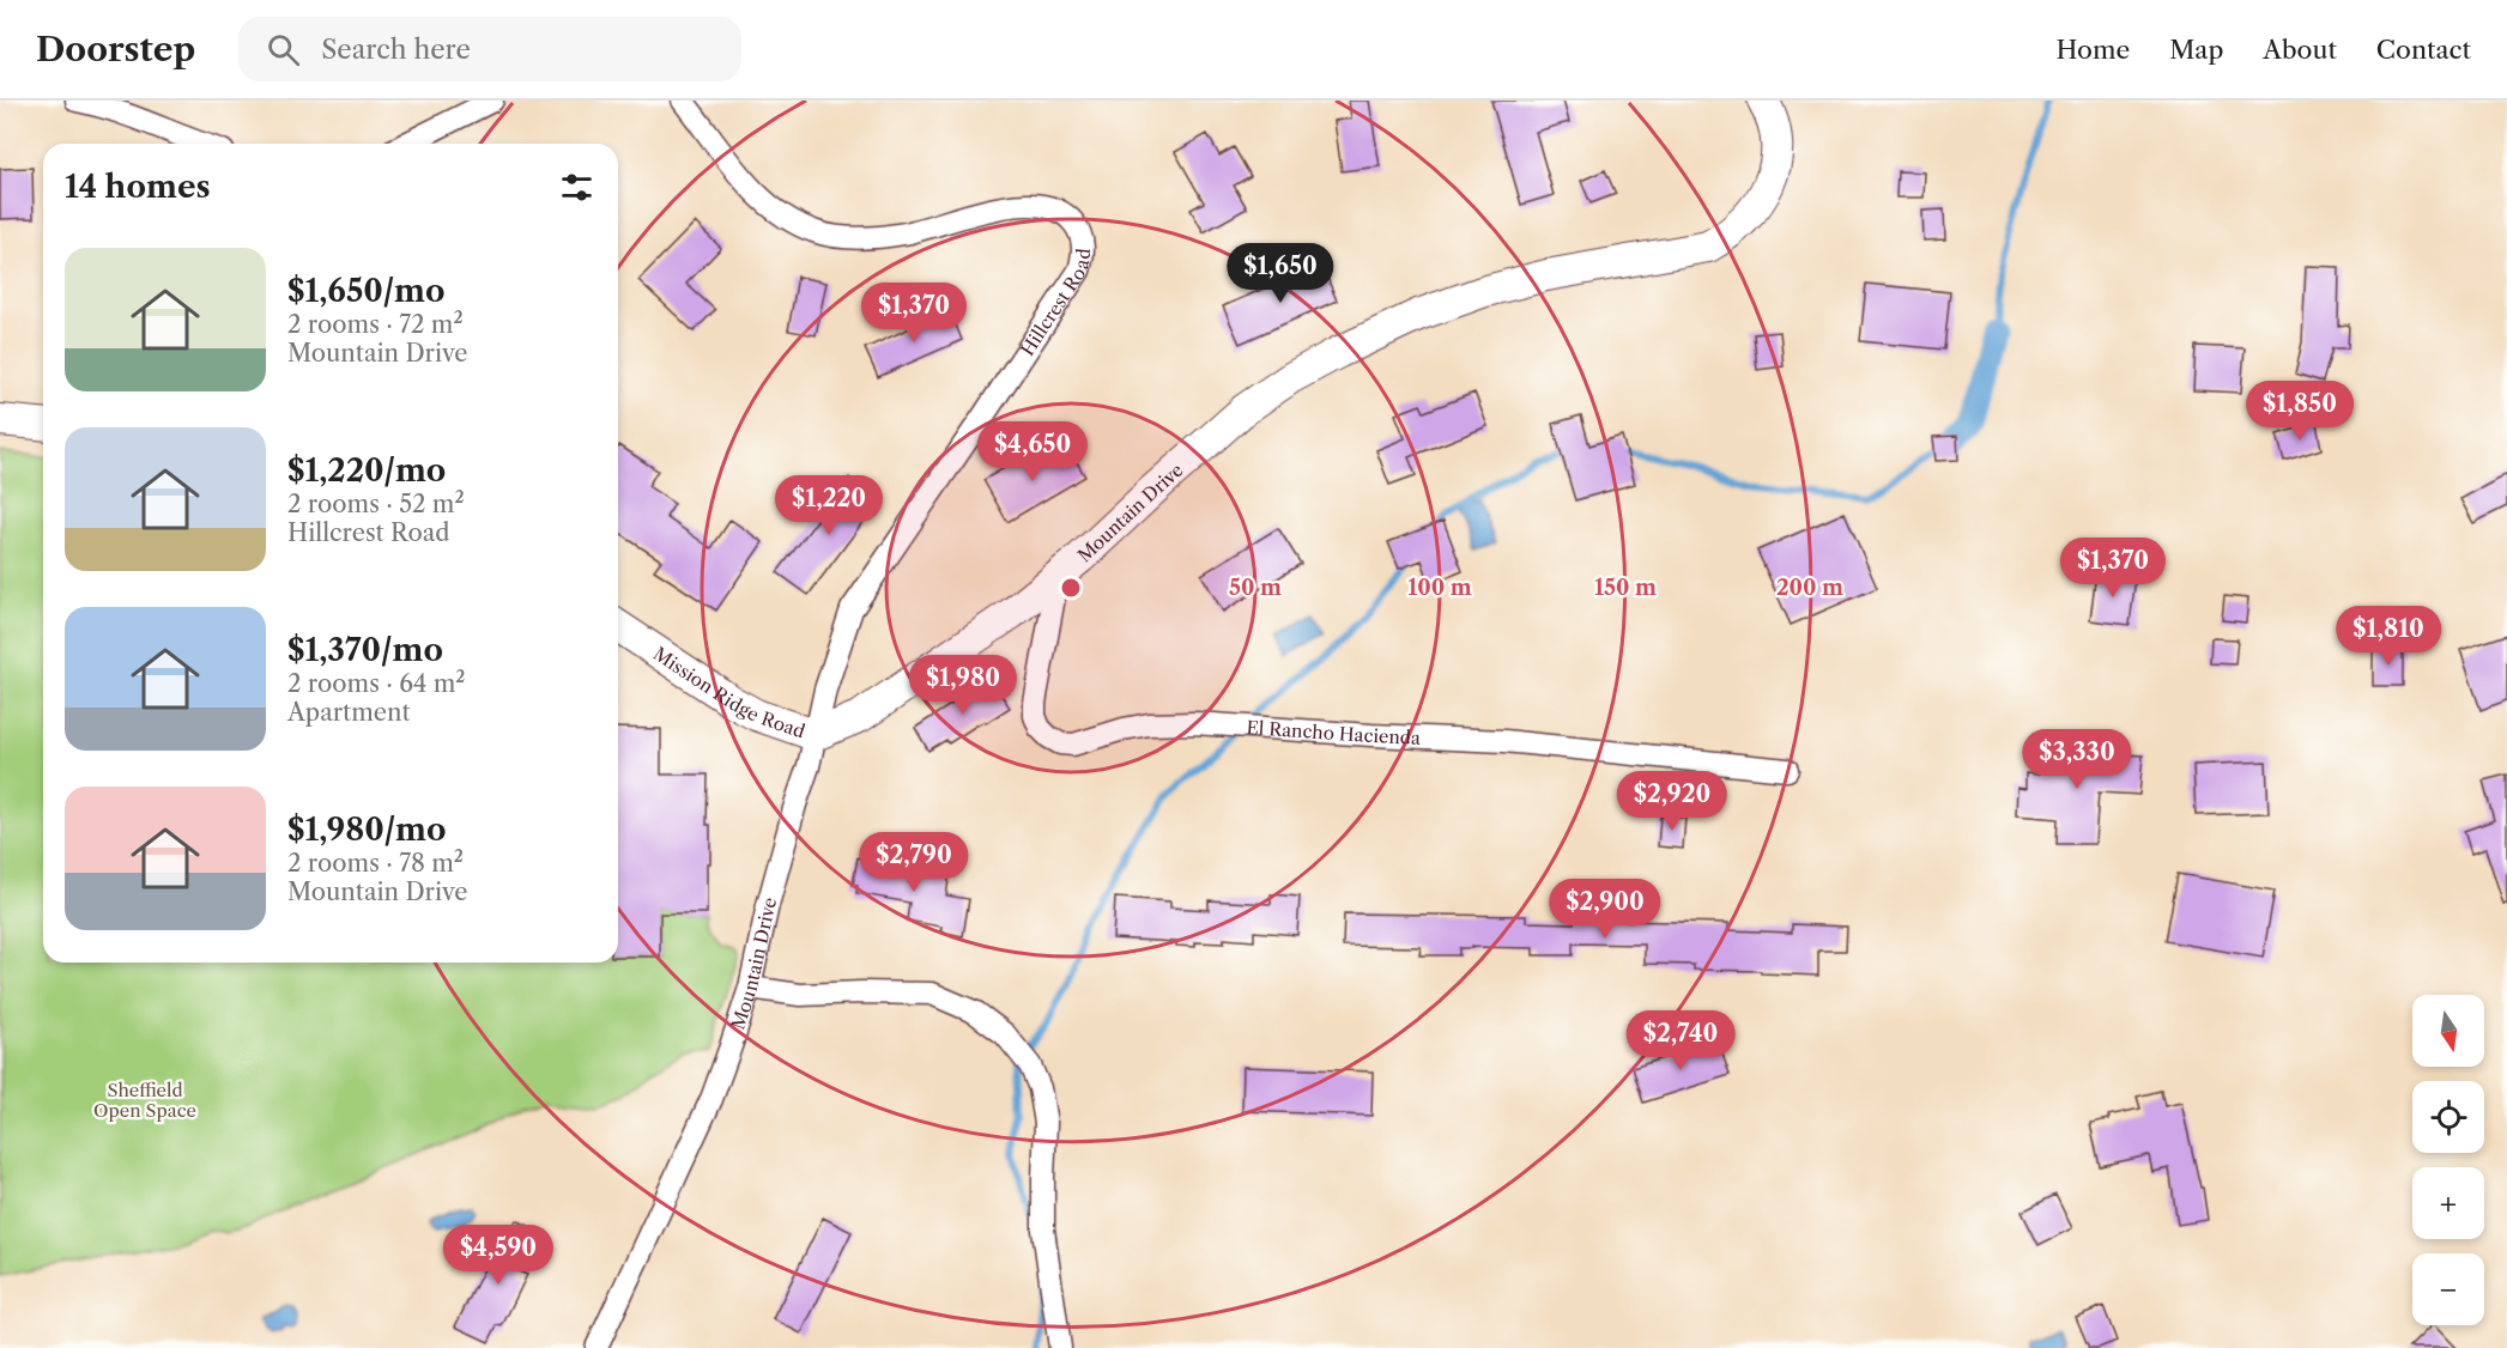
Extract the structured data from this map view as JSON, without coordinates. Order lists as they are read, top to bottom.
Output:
{
  "streets": {
    "main road": ["Mountain Drive", "Mission Ridge Road"],
    "street": ["Hillcrest Road", "El Rancho Hacienda"]
  },
  "crossings": [
    ["Hillcrest Road", "Mountain Drive"],
    ["Hillcrest Road", "Mission Ridge Road"],
    ["Mountain Drive", "Mission Ridge Road"],
    ["Mountain Drive", "El Rancho Hacienda"]
  ],
  "parks": ["Sheffield Open Space"],
  "north": "bottom",
  "page": {
    "header": "Doorstep",
    "search": "Search here",
    "nav": [
      "Home",
      "Map",
      "About",
      "Contact"
    ],
    "heading": "14 homes",
    "list": [
      {
        "name": "$1,650/mo",
        "note": "2 rooms · 72 m² · Mountain Drive"
      },
      {
        "name": "$1,220/mo",
        "note": "2 rooms · 52 m² · Hillcrest Road"
      },
      {
        "name": "$1,370/mo",
        "note": "2 rooms · 64 m² · Apartment"
      },
      {
        "name": "$1,980/mo",
        "note": "2 rooms · 78 m² · Mountain Drive"
      }
    ],
    "price": [
      "$1,650",
      "$1,370",
      "$1,850",
      "$4,650",
      "$1,220",
      "$1,370",
      "$1,810",
      "$1,980",
      "$3,330",
      "$2,920",
      "$2,790",
      "$2,900",
      "$2,740",
      "$4,590"
    ],
    "map_buttons": ["+", "−"]
  },
  "rings": [
    "50 m",
    "100 m",
    "150 m",
    "200 m"
  ]
}
